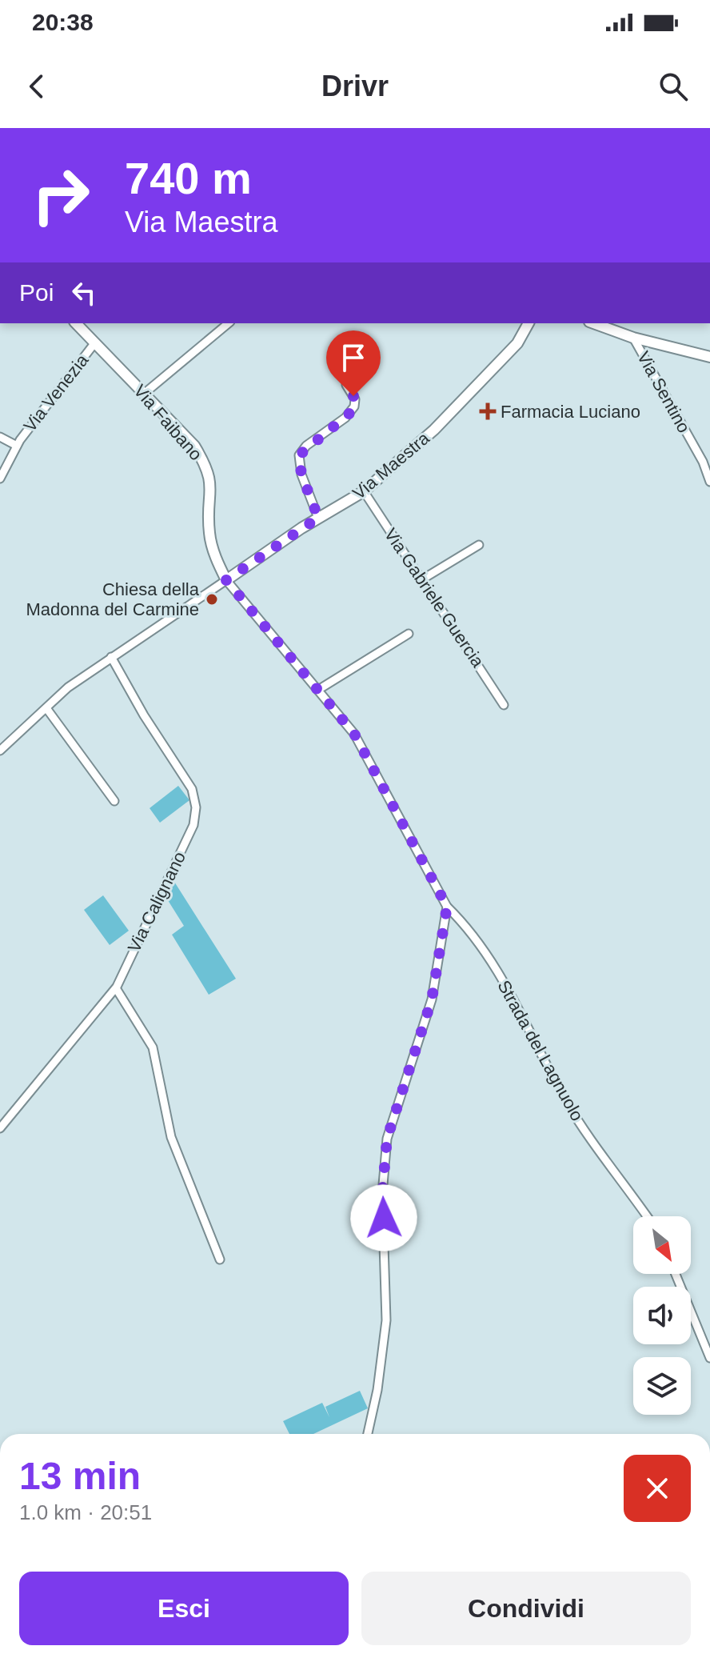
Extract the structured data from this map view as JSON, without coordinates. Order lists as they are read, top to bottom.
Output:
{
  "streets": {
    "street": [
      "Via Sentino",
      "Via Venezia",
      "Via Faibano",
      "Via Maestra",
      "Via Gabriele Guercia",
      "Via Calignano",
      "Strada del Lagnuolo"
    ]
  },
  "crossings": [
    ["Via Venezia", "Via Faibano"],
    ["Via Faibano", "Via Maestra"],
    ["Via Faibano", "Strada del Lagnuolo"],
    ["Via Maestra", "Via Gabriele Guercia"],
    ["Via Maestra", "Strada del Lagnuolo"]
  ],
  "places": {
    "health": ["Farmacia Luciano"],
    "other": ["Chiesa della Madonna del Carmine"]
  },
  "north": "bottom right",
  "page": {
    "status": "20:38",
    "header": "Drivr",
    "turn": ["740 m", "Via Maestra"],
    "then": "Poi",
    "heading": ["13 min", "1.0 km · 20:51"],
    "buttons": ["Esci", "Condividi"]
  }
}
